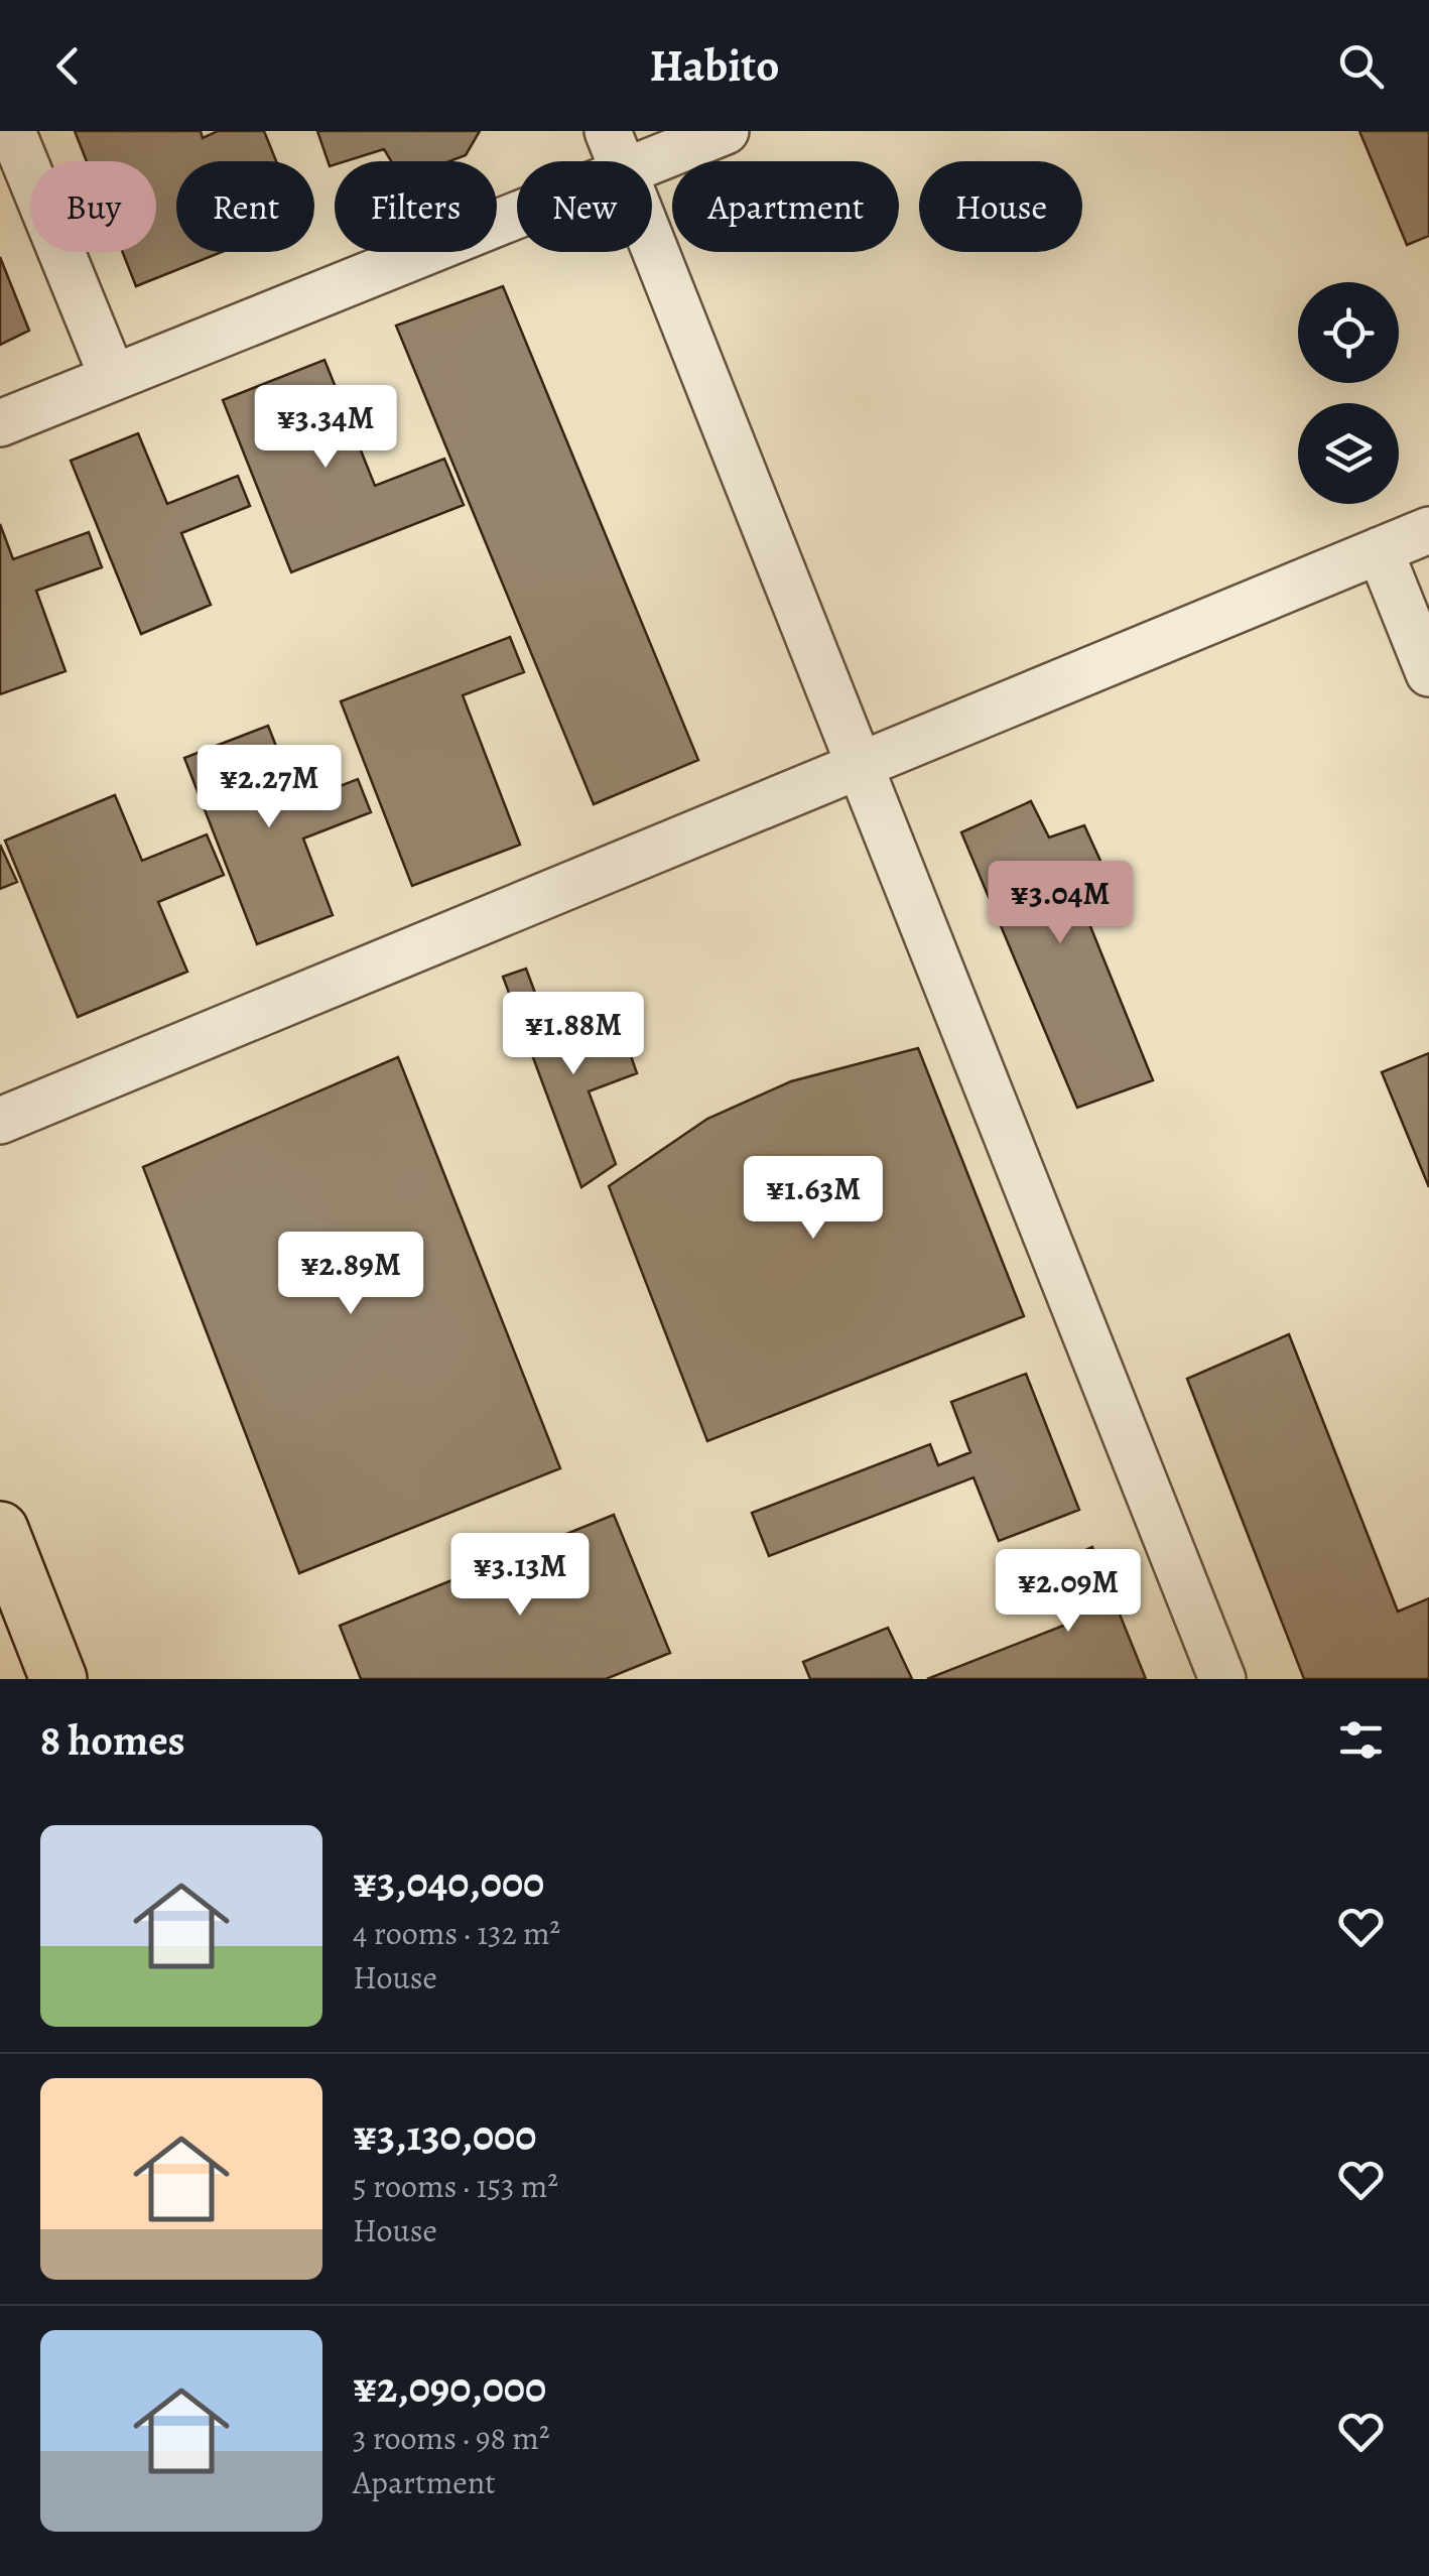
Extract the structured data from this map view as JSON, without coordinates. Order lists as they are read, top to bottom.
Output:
{
  "page": {
    "header": "Habito",
    "chip": [
      "Buy",
      "Rent",
      "Filters",
      "New",
      "Apartment",
      "House"
    ],
    "price": [
      "¥3.34M",
      "¥2.27M",
      "¥3.04M",
      "¥1.88M",
      "¥1.63M",
      "¥2.89M",
      "¥3.13M",
      "¥2.09M"
    ],
    "heading": "8 homes",
    "list": [
      {
        "name": "¥3,040,000",
        "note": "4 rooms · 132 m² · House"
      },
      {
        "name": "¥3,130,000",
        "note": "5 rooms · 153 m² · House"
      },
      {
        "name": "¥2,090,000",
        "note": "3 rooms · 98 m² · Apartment"
      }
    ]
  }
}
